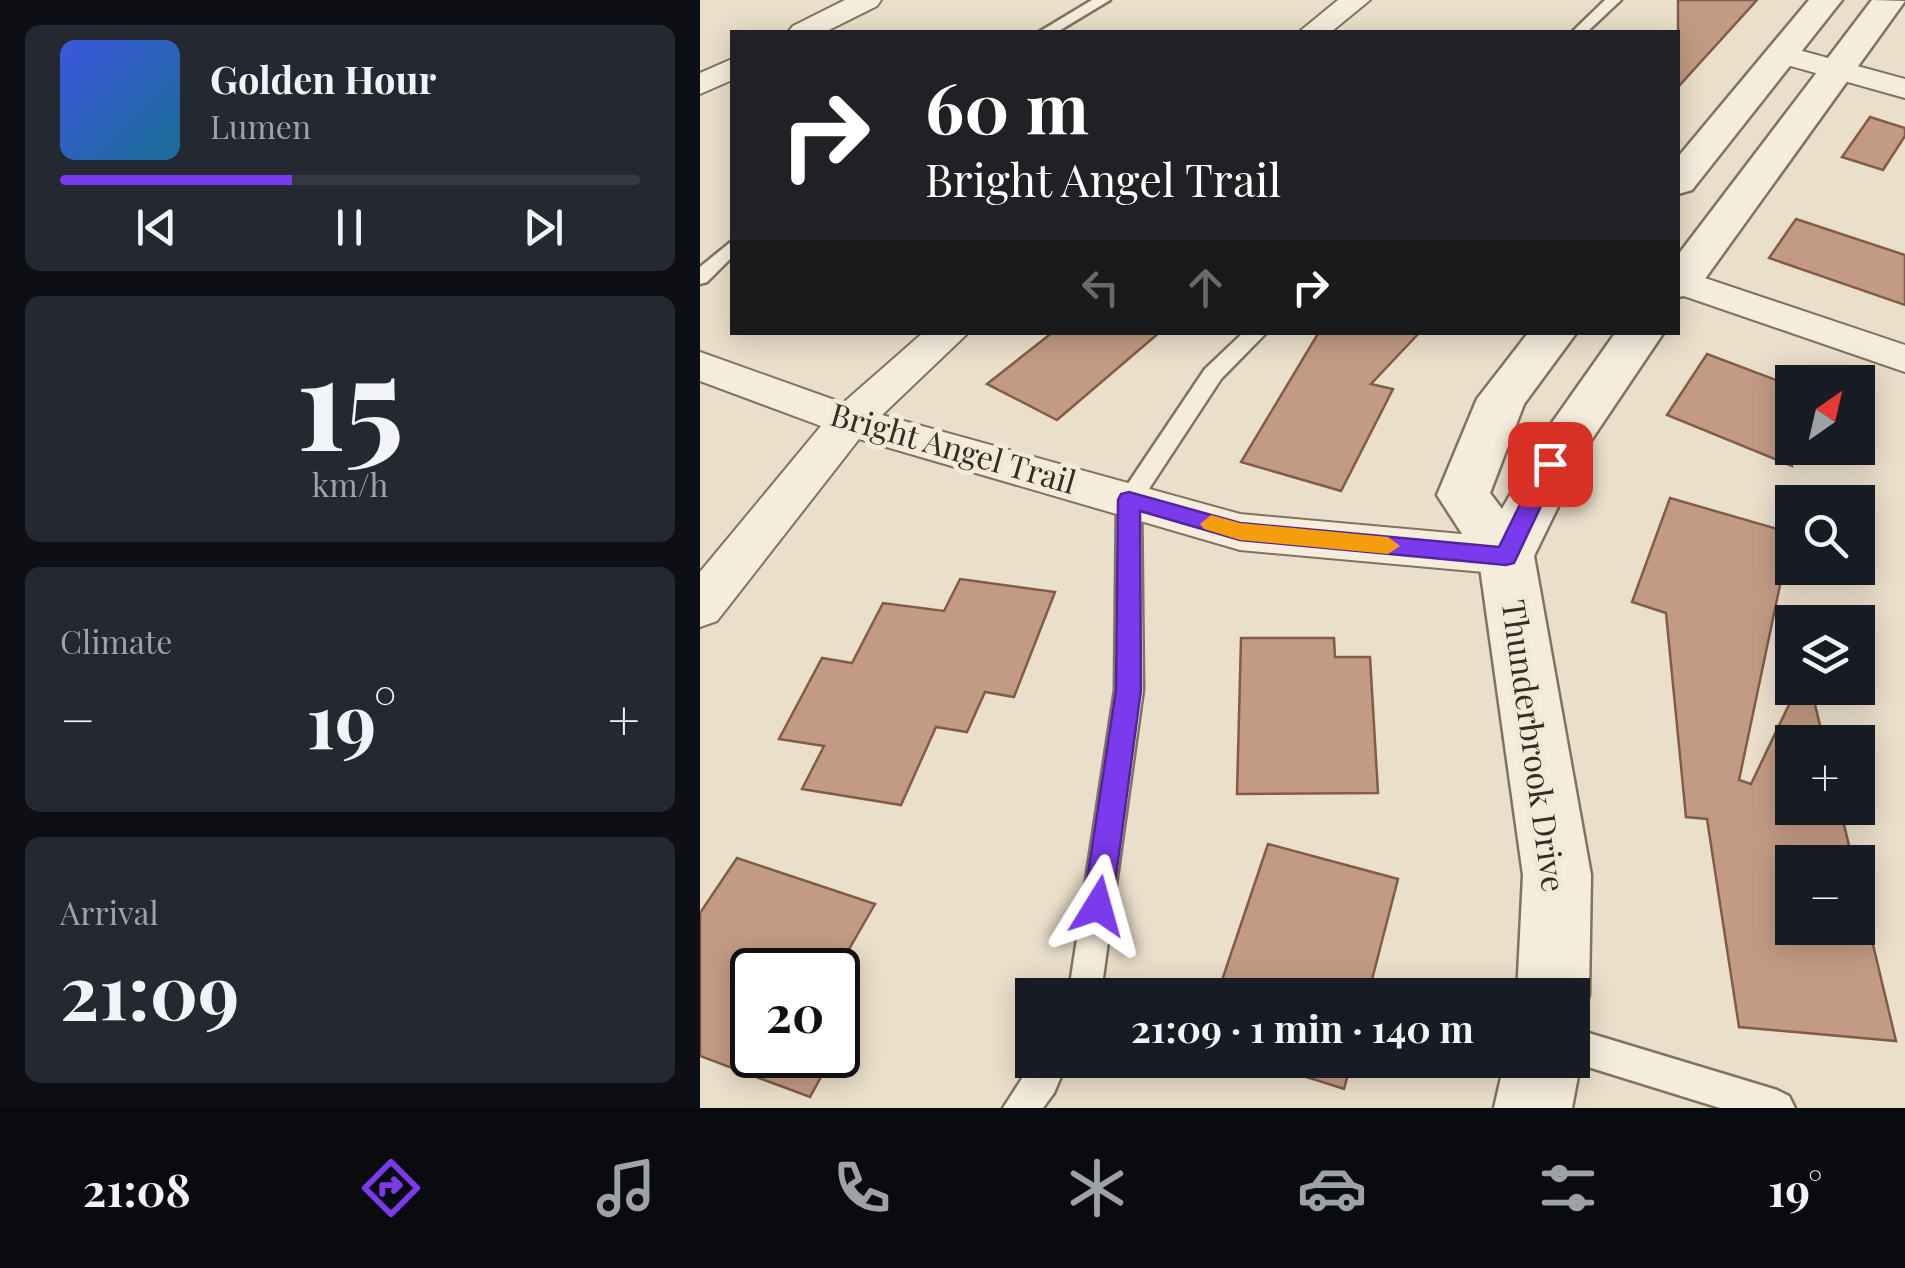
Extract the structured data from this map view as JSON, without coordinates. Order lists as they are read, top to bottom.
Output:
{
  "streets": {
    "street": ["Bright Angel Trail", "Thunderbrook Drive"]
  },
  "crossings": [
    ["Bright Angel Trail", "Thunderbrook Drive"]
  ],
  "north": "top right",
  "page": {
    "turn": ["60 m", "Bright Angel Trail"],
    "song": ["Golden Hour", "Lumen"],
    "tile": [
      ["15", "km/h"],
      "Climate",
      ["Arrival", "21:09"]
    ],
    "map_buttons": ["+", "−"],
    "heat": ["−", "19°", "+"],
    "limit": "20",
    "trip": "21:09 · 1 min · 140 m",
    "tabs": ["21:08", "19°"]
  }
}
